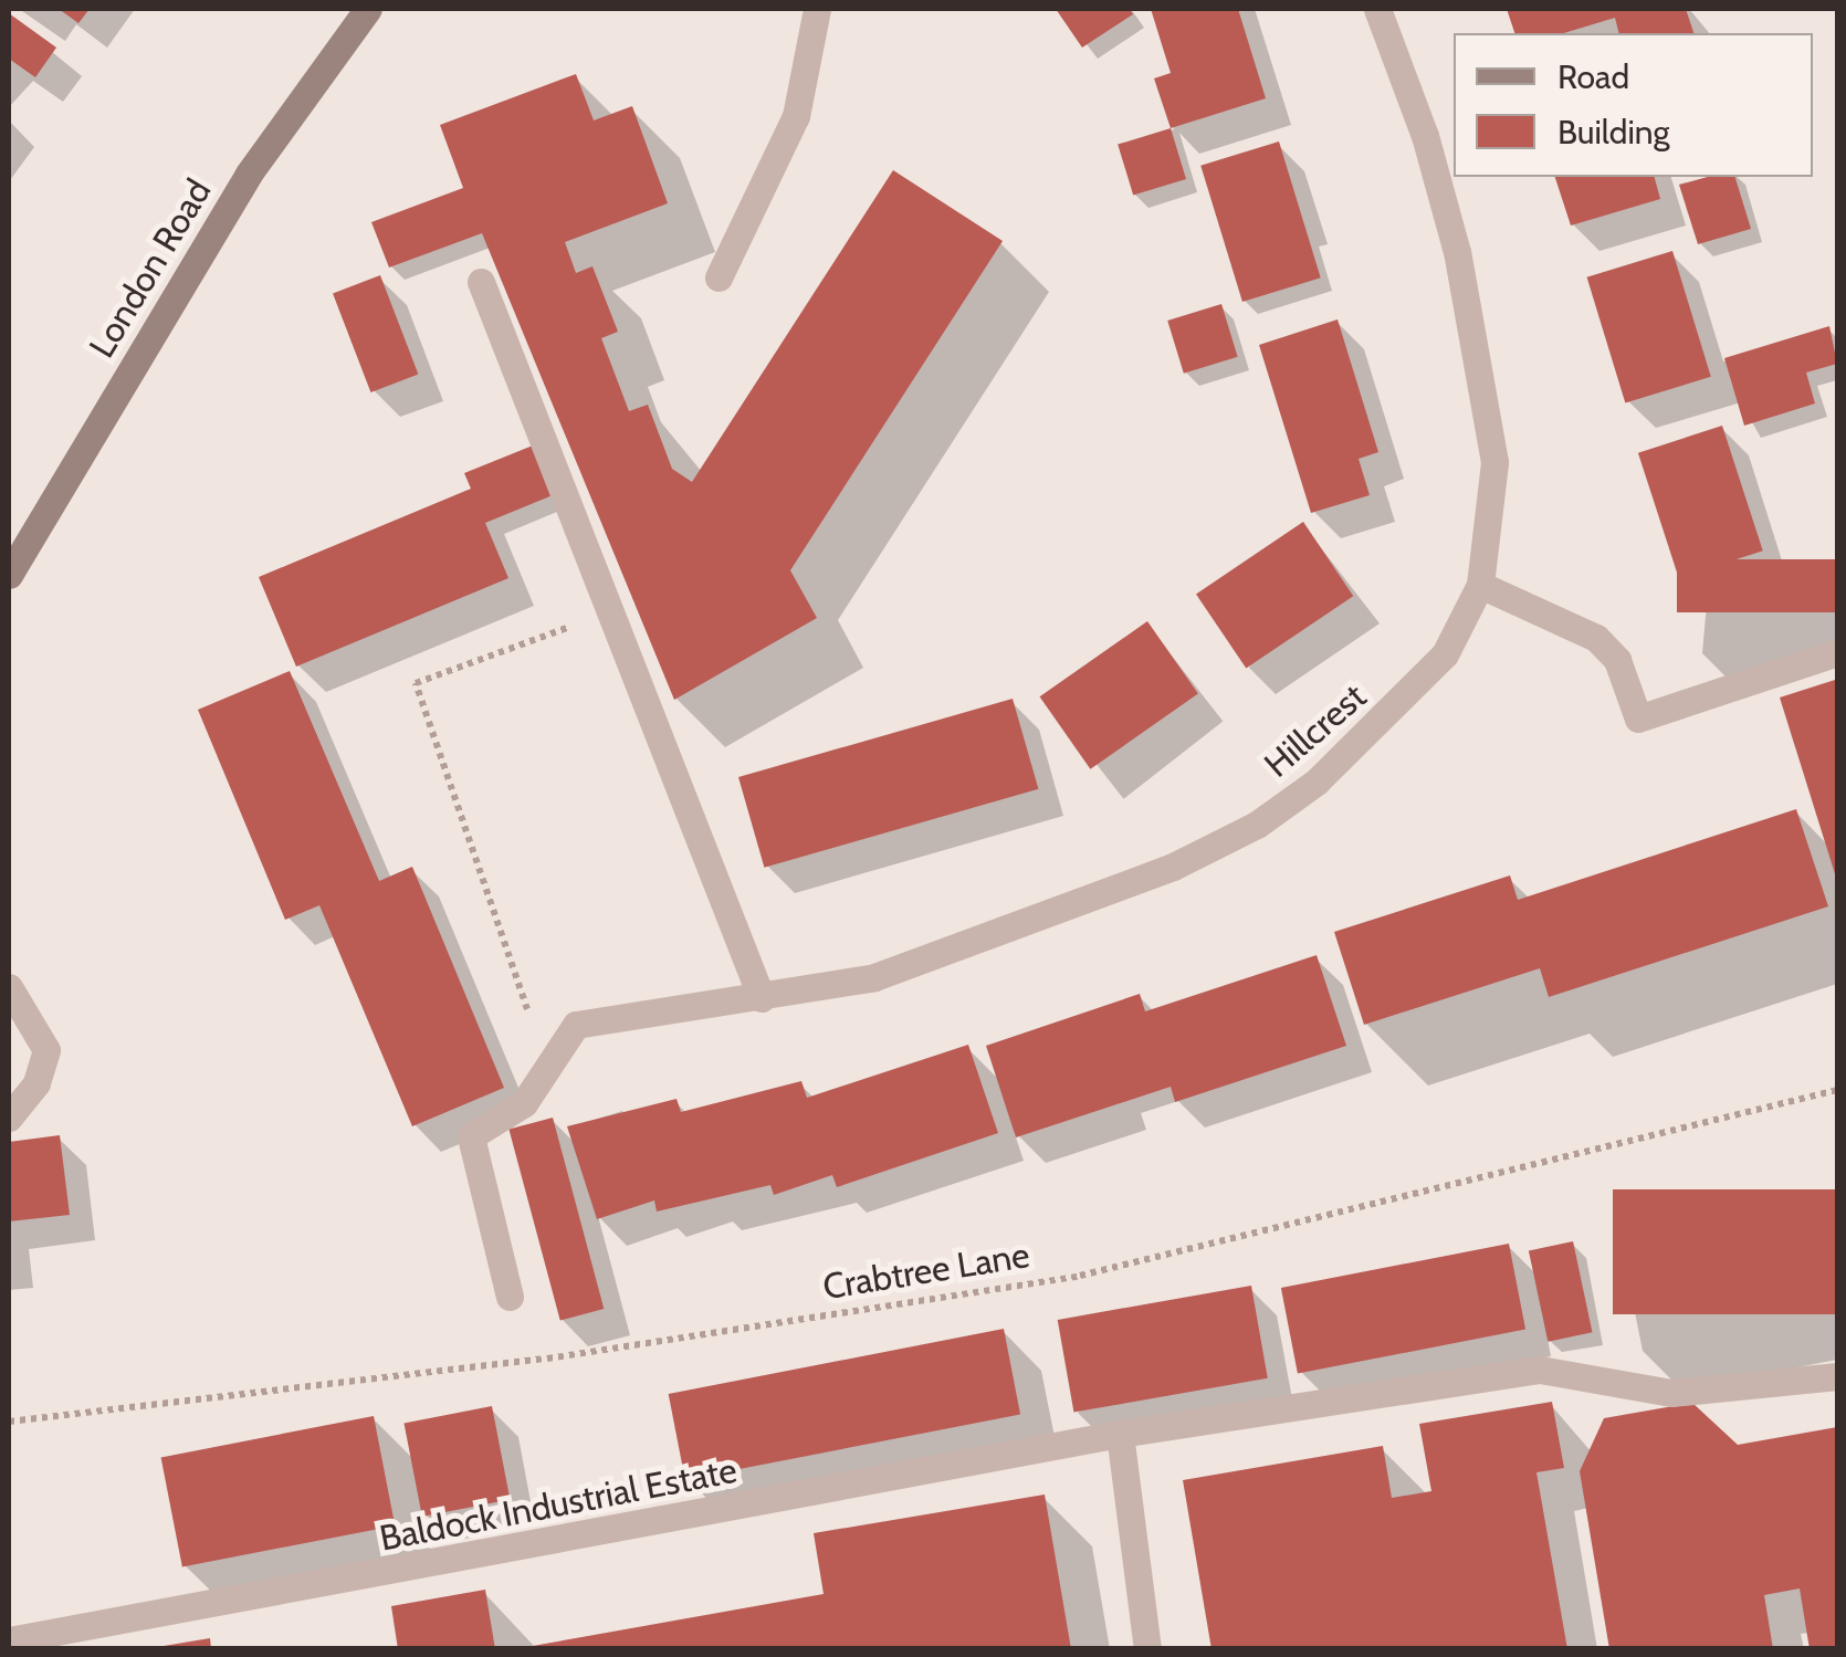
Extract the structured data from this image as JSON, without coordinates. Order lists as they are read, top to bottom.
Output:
{
  "streets": {
    "main road": ["London Road"],
    "street": ["Hillcrest", "Baldock Industrial Estate"],
    "path": ["Crabtree Lane"]
  },
  "legend": ["Road", "Building"]
}
